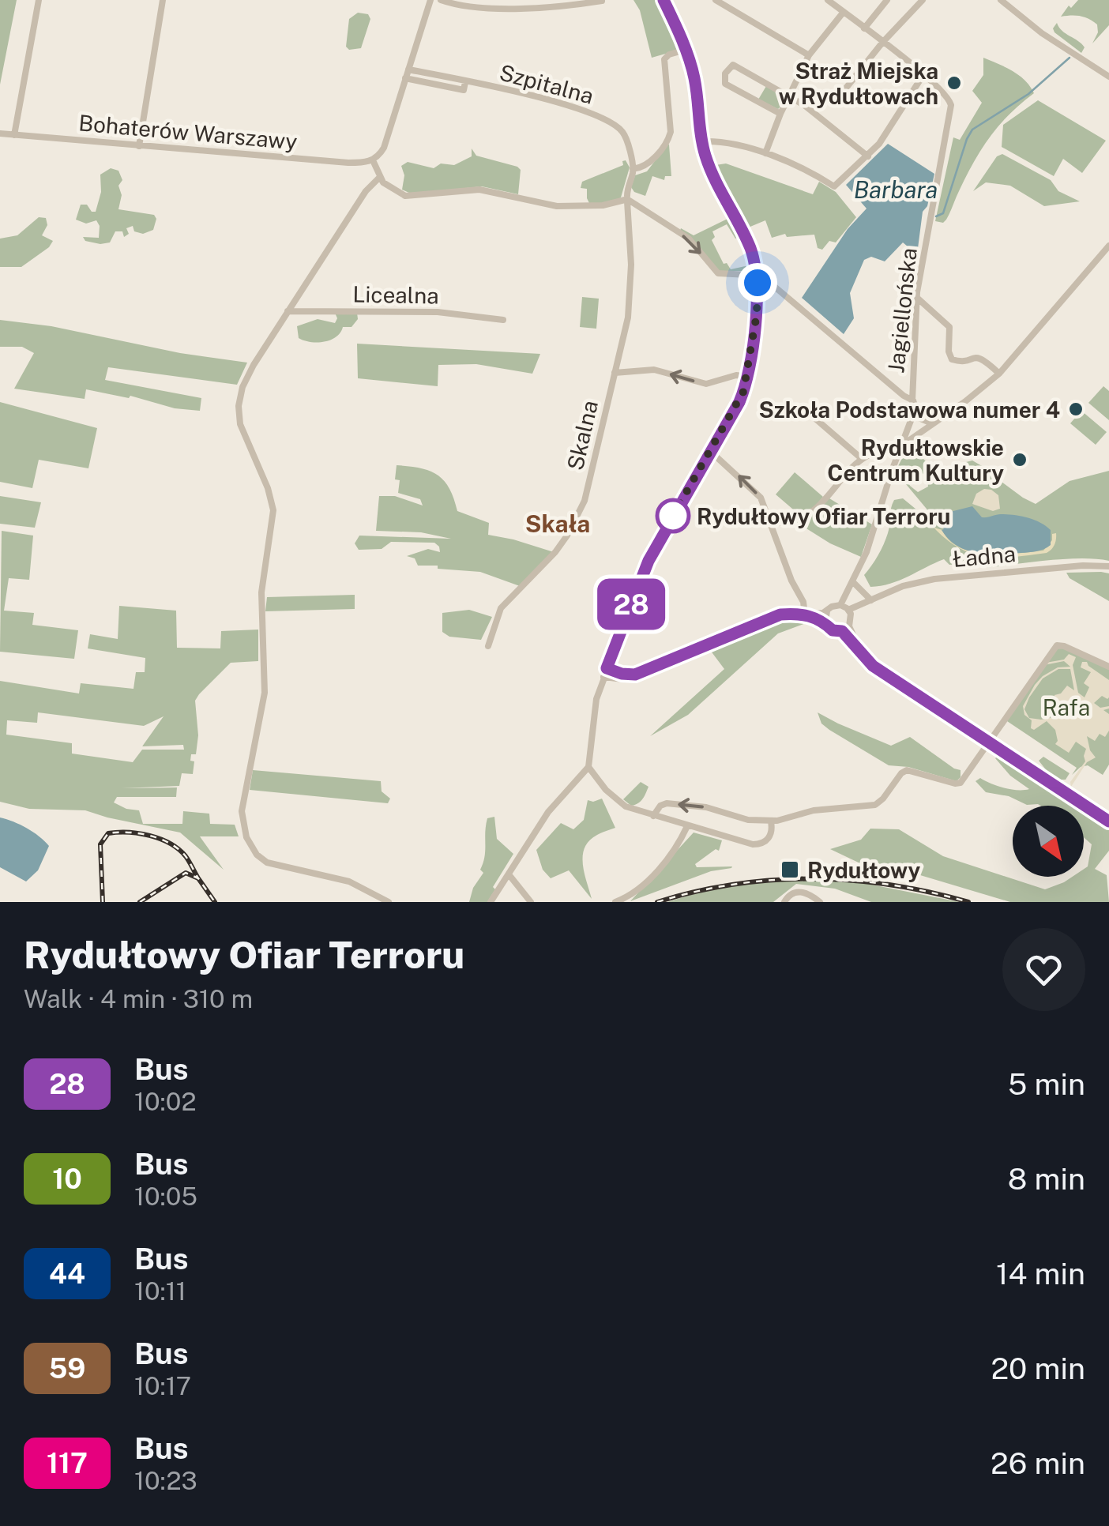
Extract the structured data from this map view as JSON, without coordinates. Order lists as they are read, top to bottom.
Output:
{
  "streets": {
    "street": [
      "Szpitalna",
      "Bohaterów Warszawy",
      "Licealna",
      "Jagiellońska",
      "Skalna",
      "Ładna"
    ]
  },
  "crossings": [
    ["Szpitalna", "Skalna"]
  ],
  "districts": ["Skała"],
  "water": ["Barbara"],
  "parks": ["Rafa"],
  "places": {
    "other": [
      "Straż Miejska w Rydułtowach",
      "Szkoła Podstawowa numer 4",
      "Rydułtowskie Centrum Kultury",
      "Rydułtowy Ofiar Terroru"
    ],
    "transit": ["Rydułtowy"]
  },
  "lines": ["bus line 28"],
  "north": "bottom right",
  "page": {
    "on_map": "28",
    "heading": ["Rydułtowy Ofiar Terroru", "Walk · 4 min · 310 m"],
    "list": [
      {
        "mark": "28",
        "name": "Bus",
        "note": "10:02",
        "value": "5 min"
      },
      {
        "mark": "10",
        "name": "Bus",
        "note": "10:05",
        "value": "8 min"
      },
      {
        "mark": "44",
        "name": "Bus",
        "note": "10:11",
        "value": "14 min"
      },
      {
        "mark": "59",
        "name": "Bus",
        "note": "10:17",
        "value": "20 min"
      },
      {
        "mark": "117",
        "name": "Bus",
        "note": "10:23",
        "value": "26 min"
      }
    ]
  }
}
